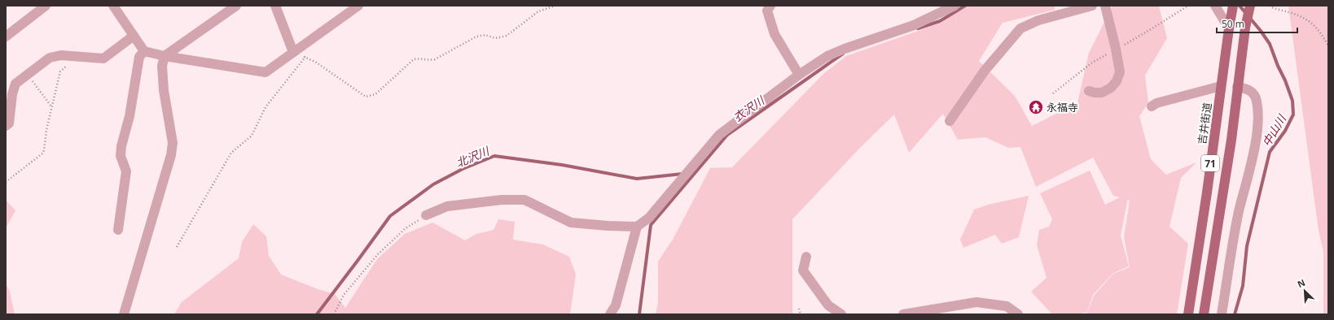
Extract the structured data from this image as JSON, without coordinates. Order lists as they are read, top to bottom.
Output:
{
  "streets": {
    "main road": ["吉井街道", "71"]
  },
  "water": ["衣沢川", "中山川", "北沢川"],
  "places": {
    "temple": ["永福寺"]
  },
  "scale_bar": "50 m",
  "north": "top left"
}
